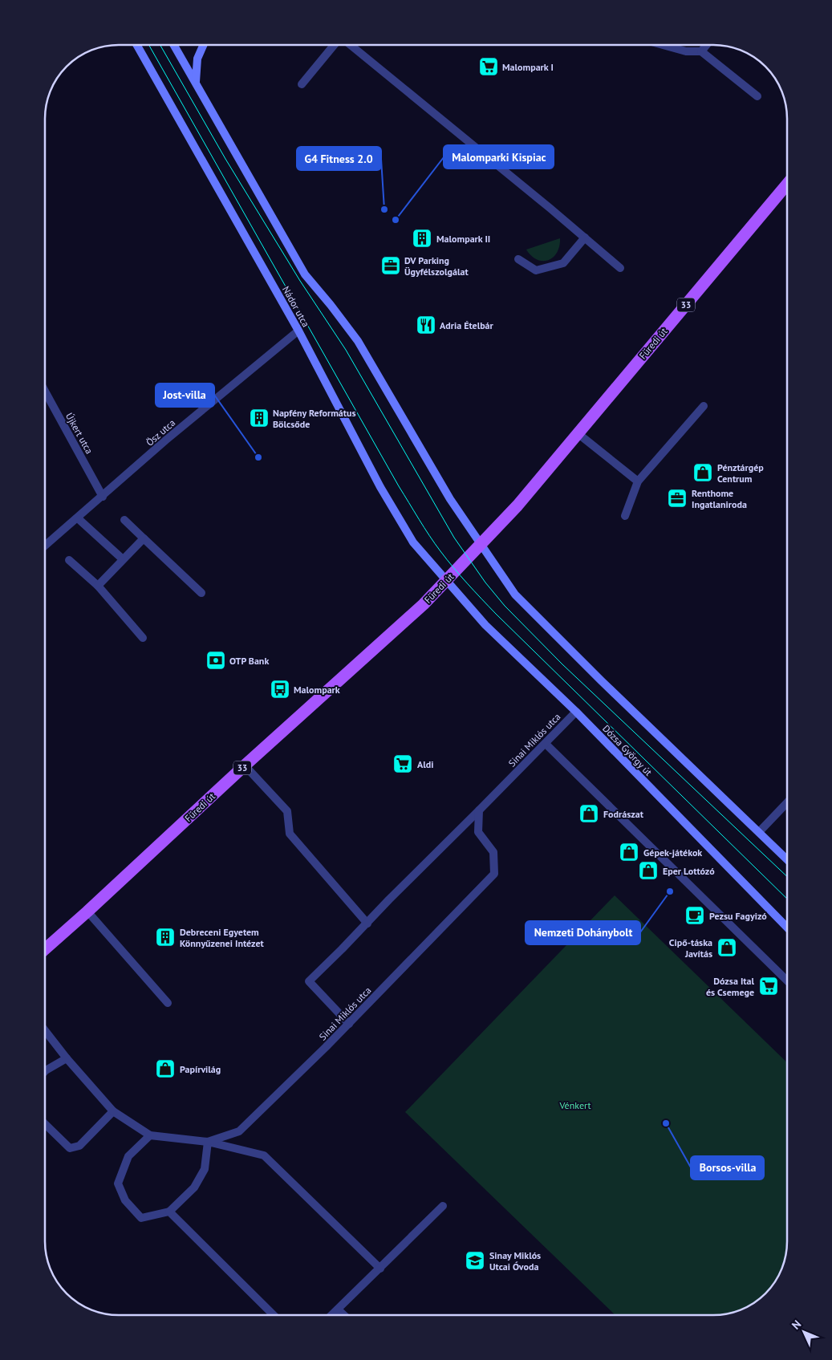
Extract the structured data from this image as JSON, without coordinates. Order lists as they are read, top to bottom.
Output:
{
  "streets": {
    "main road": ["33", "Füredi út"],
    "street": [
      "Nádor utca",
      "Ösz utca",
      "Újkert utca",
      "Sinai Miklós utca",
      "Dózsa György út"
    ]
  },
  "crossings": [
    ["Nádor utca", "Füredi út"],
    ["Nádor utca", "Ösz utca"],
    ["Nádor utca", "Dózsa György út"],
    ["Füredi út", "Dózsa György út"],
    ["Ösz utca", "Újkert utca"],
    ["Sinai Miklós utca", "Dózsa György út"]
  ],
  "parks": ["Vénkert"],
  "places": {
    "supermarket": ["Malompark I", "Aldi", "Dózsa Ital és Csemege"],
    "other": [
      "G4 Fitness 2.0",
      "Malomparki Kispiac",
      "Jost-villa",
      "Nemzeti Dohánybolt",
      "Borsos-villa"
    ],
    "building": ["Malompark II", "Napfény Református Bölcsőde", "Debreceni Egyetem Könnyűzenei Intézet"],
    "office": ["DV Parking Ügyfélszolgálat", "Renthome Ingatlaniroda"],
    "restaurant": ["Adria Ételbár"],
    "shop": [
      "Pénztárgép Centrum",
      "Fodrászat",
      "Gépek-játékok",
      "Eper Lottózó",
      "Cipő-táska Javítás",
      "Papírvilág"
    ],
    "bank": ["OTP Bank"],
    "bus stop": ["Malompark"],
    "cafe": ["Pezsu Fagyizó"],
    "school or university": ["Sinay Miklós Utcai Óvoda"]
  },
  "north": "top left"
}
